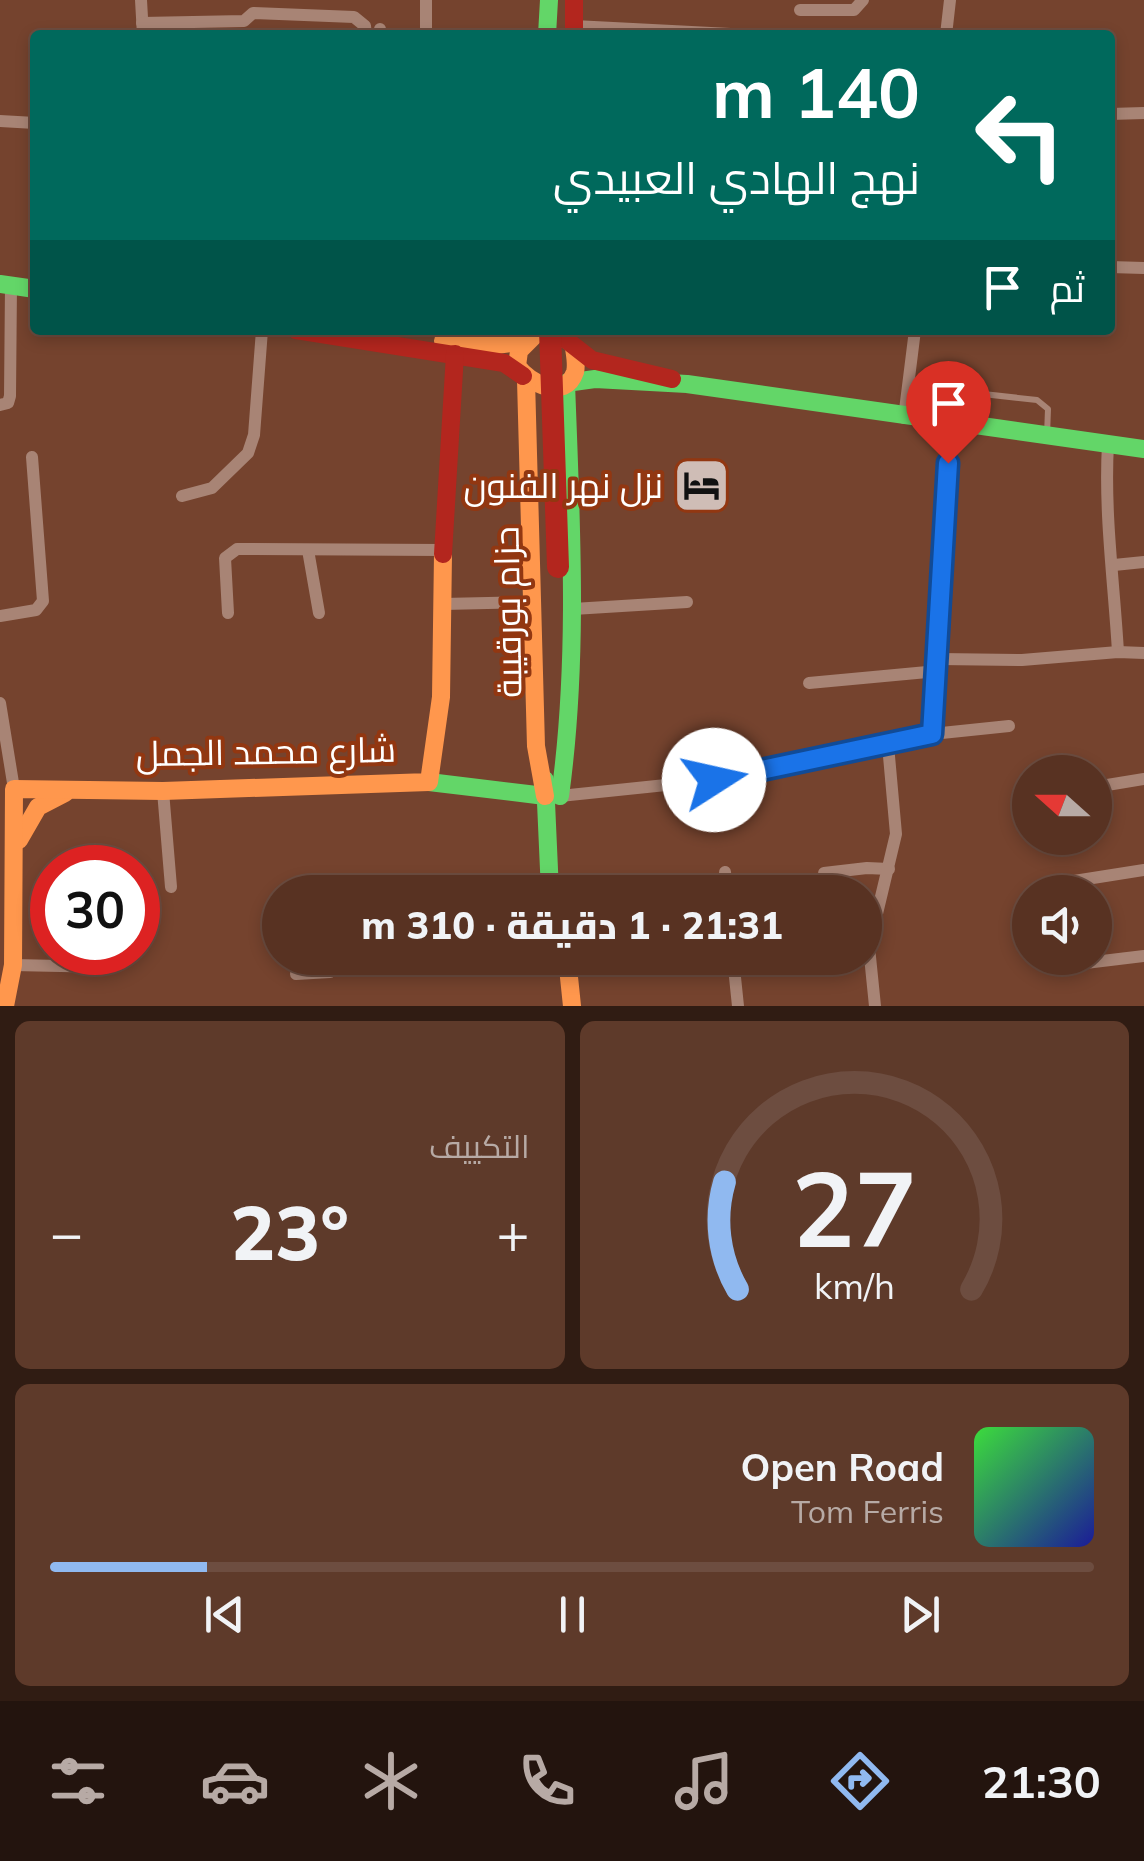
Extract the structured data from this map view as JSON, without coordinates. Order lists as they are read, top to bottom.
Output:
{
  "streets": {
    "main road": ["حزام بورقيبة", "شارع محمد الجمل"]
  },
  "places": {
    "hotel": ["نزل نهر الفنون"]
  },
  "north": "left",
  "page": {
    "turn": ["140 m", "نهج الهادي العبيدي"],
    "then": "ثم",
    "limit": "30",
    "trip": "21:31 · 1 دقيقة · 310 m",
    "tile": "التكييف",
    "heat": ["−", "23°", "+"],
    "song": ["Open Road", "Tom Ferris"],
    "tabs": "21:30",
    "gauge": ["27", "km/h"]
  }
}
